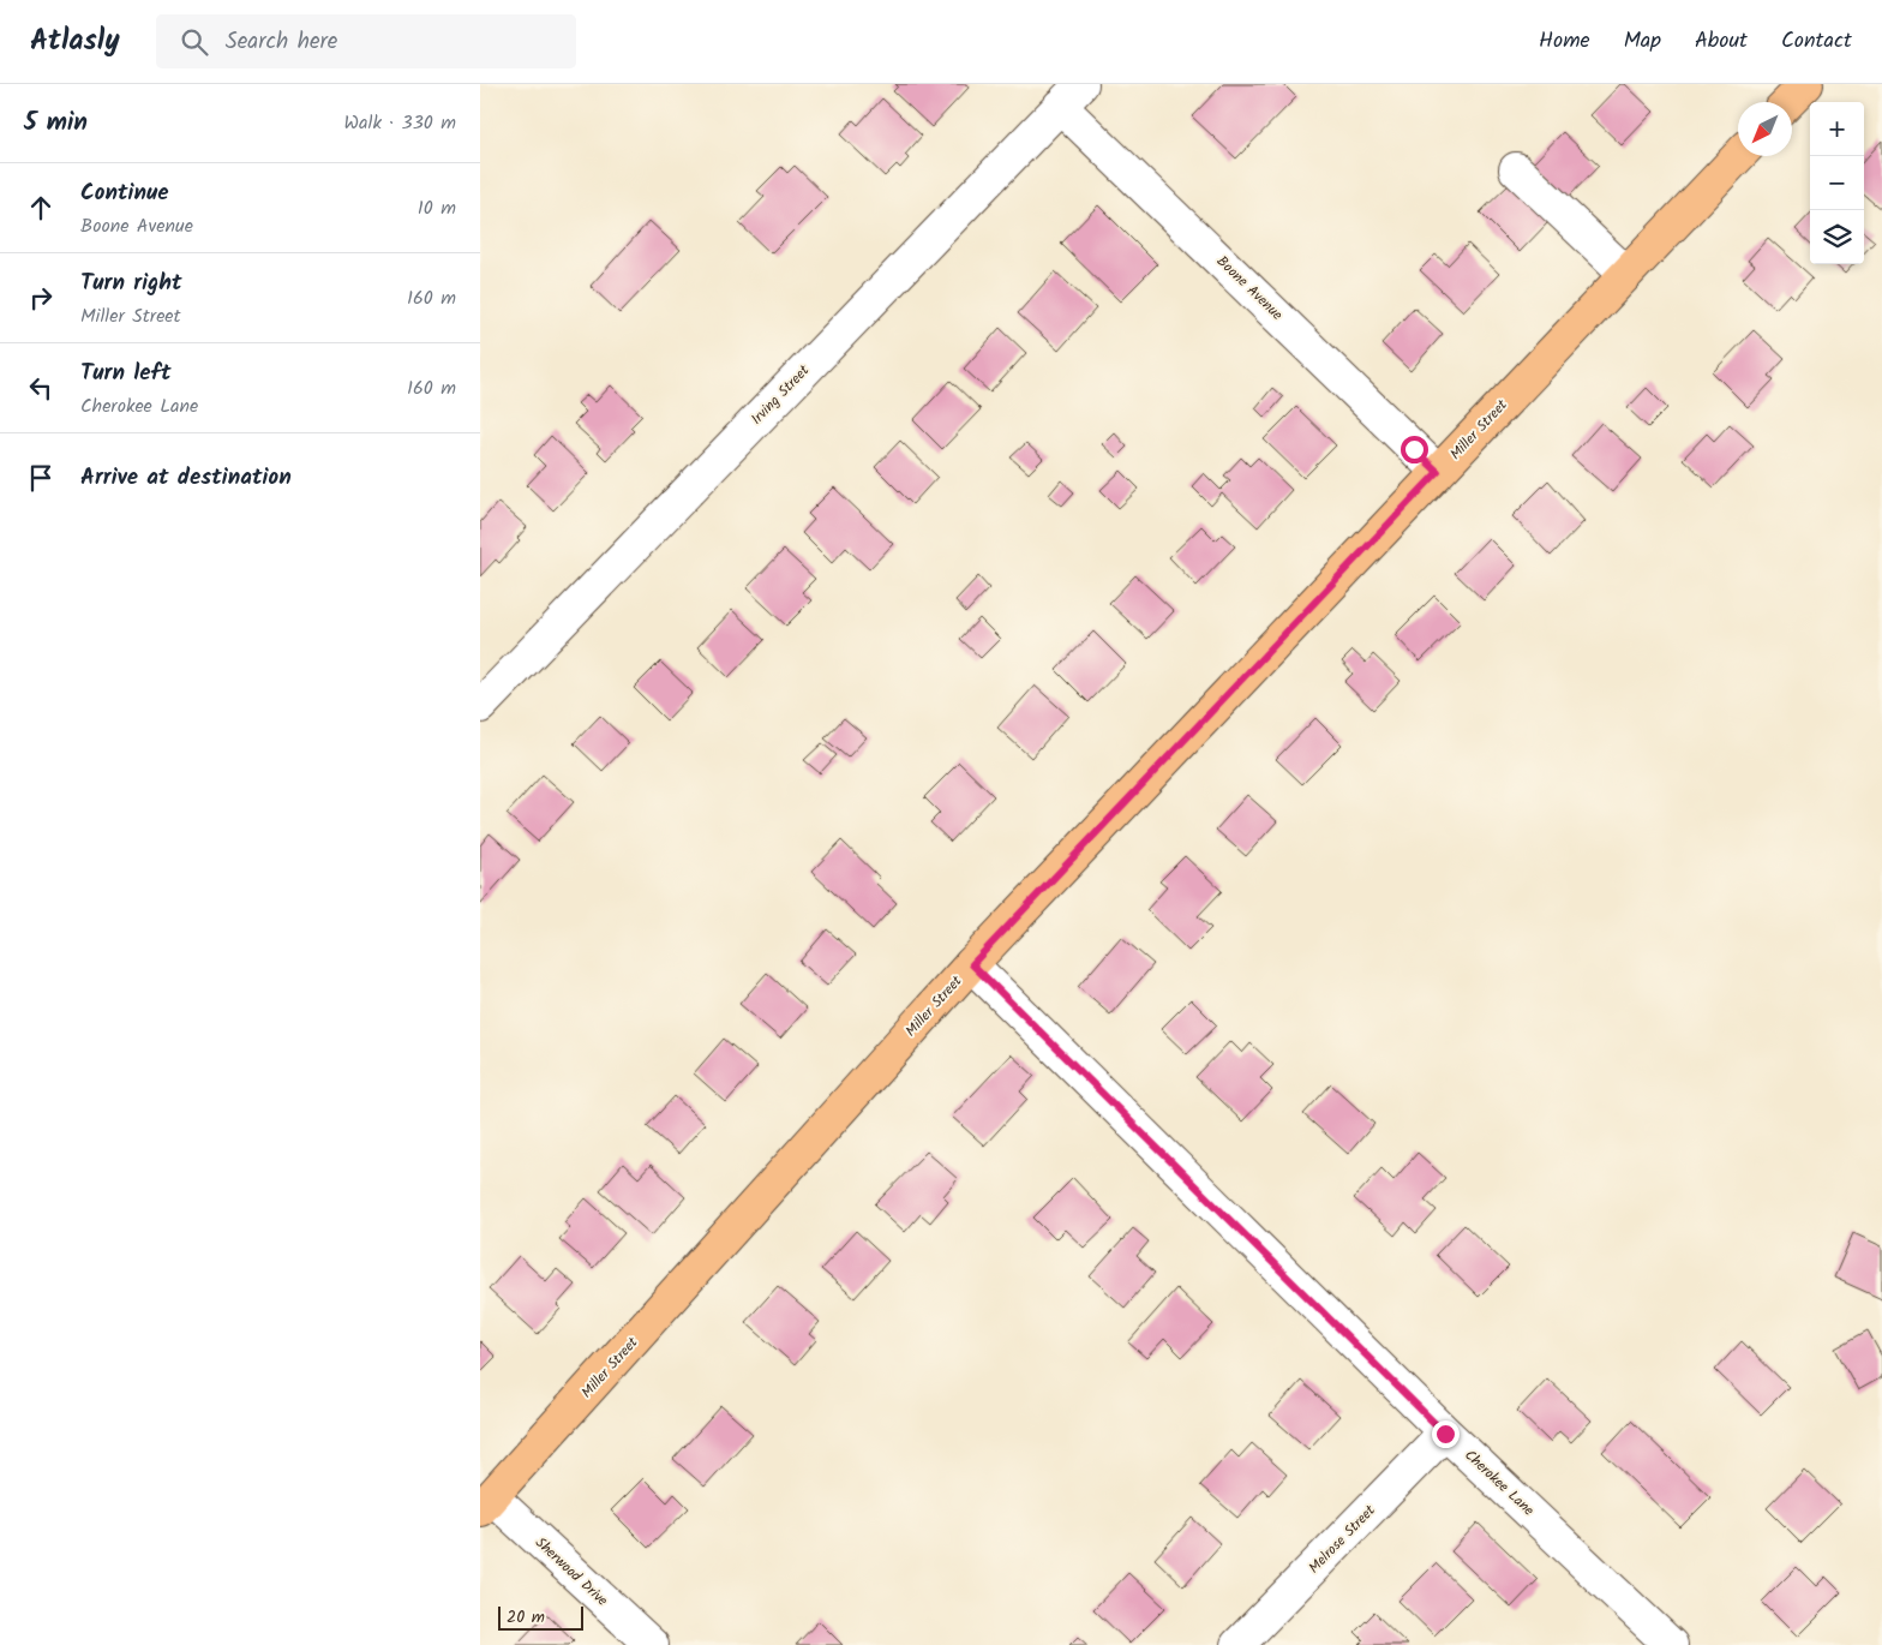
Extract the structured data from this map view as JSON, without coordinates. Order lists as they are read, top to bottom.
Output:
{
  "streets": {
    "main road": ["Miller Street"],
    "street": [
      "Boone Avenue",
      "Irving Street",
      "Cherokee Lane",
      "Melrose Street",
      "Sherwood Drive"
    ]
  },
  "crossings": [
    ["Boone Avenue", "Irving Street"],
    ["Boone Avenue", "Miller Street"],
    ["Miller Street", "Cherokee Lane"],
    ["Miller Street", "Sherwood Drive"],
    ["Cherokee Lane", "Melrose Street"]
  ],
  "scale_bar": "20 m",
  "north": "bottom left",
  "page": {
    "header": "Atlasly",
    "search": "Search here",
    "nav": [
      "Home",
      "Map",
      "About",
      "Contact"
    ],
    "heading": ["5 min", "Walk · 330 m"],
    "map_buttons": ["+", "−"],
    "list": [
      ["Continue", "Boone Avenue", "10 m"],
      ["Turn right", "Miller Street", "160 m"],
      ["Turn left", "Cherokee Lane", "160 m"],
      "Arrive at destination"
    ],
    "scale": "20 m"
  }
}
